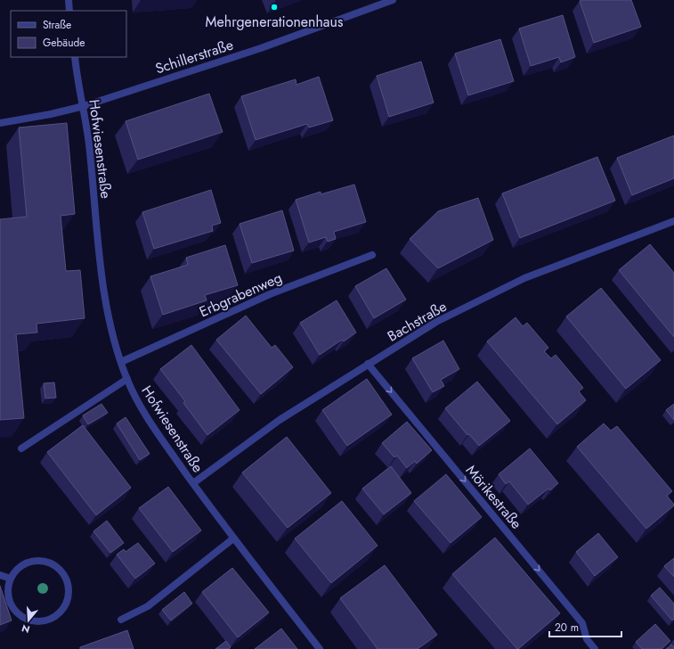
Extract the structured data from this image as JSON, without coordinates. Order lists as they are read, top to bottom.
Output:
{
  "streets": {
    "street": [
      "Schillerstraße",
      "Hofwiesenstraße",
      "Erbgrabenweg",
      "Bachstraße",
      "Mörikestraße"
    ]
  },
  "crossings": [
    ["Schillerstraße", "Hofwiesenstraße"],
    ["Hofwiesenstraße", "Erbgrabenweg"],
    ["Hofwiesenstraße", "Bachstraße"],
    ["Bachstraße", "Mörikestraße"]
  ],
  "one_way": ["Mörikestraße"],
  "places": ["Mehrgenerationenhaus"],
  "legend": ["Straße", "Gebäude"],
  "scale_bar": "20 m",
  "north": "bottom"
}
